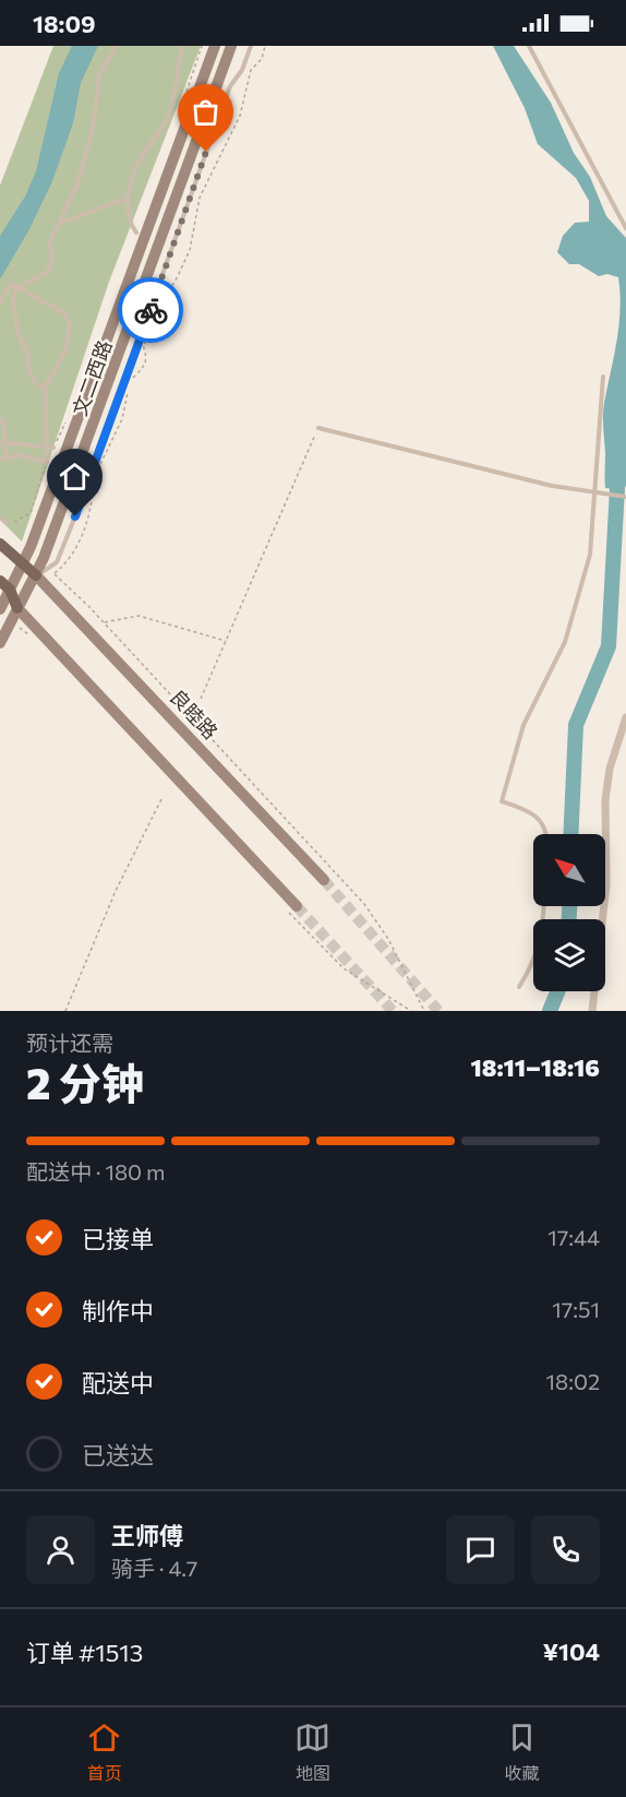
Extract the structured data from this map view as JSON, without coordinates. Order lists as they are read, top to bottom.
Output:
{
  "streets": {
    "main road": ["文二西路", "良睦路"]
  },
  "crossings": [
    ["文二西路", "良睦路"]
  ],
  "north": "top left",
  "page": {
    "status": "18:09",
    "heading": ["2 分钟", "预计还需", "18:11–18:16"],
    "panel": [
      "王师傅",
      "骑手 · 4.7",
      "订单 #1513",
      "¥104"
    ],
    "bar": "配送中 · 180 m",
    "list": [
      ["已接单", "17:44"],
      ["制作中", "17:51"],
      ["配送中", "18:02"],
      "已送达"
    ],
    "tabs": ["首页", "地图", "收藏"]
  }
}
